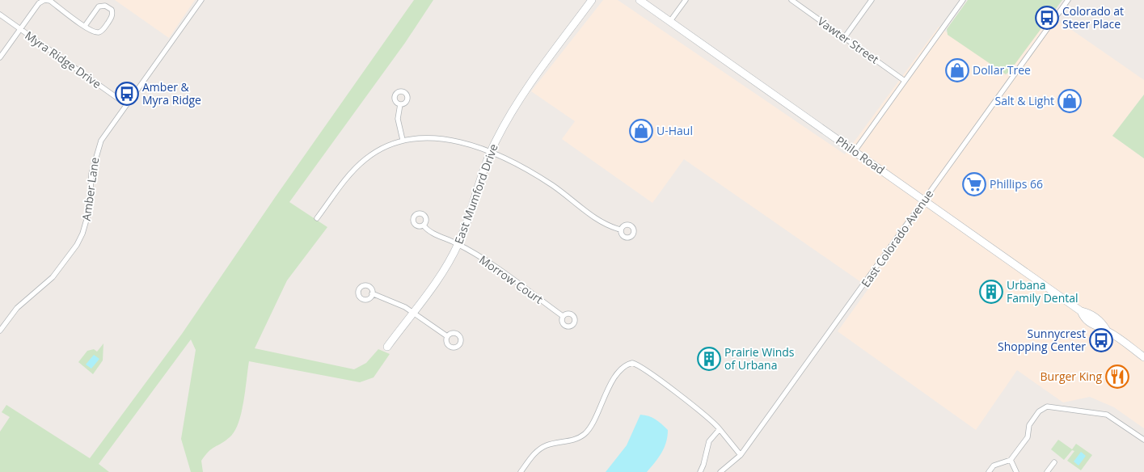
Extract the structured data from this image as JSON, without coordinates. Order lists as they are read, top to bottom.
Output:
{
  "streets": {
    "main road": ["Philo Road", "East Mumford Drive"],
    "street": [
      "Vawter Street",
      "Myra Ridge Drive",
      "Amber Lane",
      "East Colorado Avenue",
      "Morrow Court"
    ]
  },
  "crossings": [
    ["Myra Ridge Drive", "Amber Lane"],
    ["Philo Road", "East Colorado Avenue"],
    ["East Mumford Drive", "Morrow Court"]
  ],
  "places": {
    "bus stop": ["Colorado at Steer Place", "Amber & Myra Ridge", "Sunnycrest Shopping Center"],
    "shop": ["Dollar Tree", "Salt & Light", "U-Haul"],
    "supermarket": ["Phillips 66"],
    "building": ["Urbana Family Dental", "Prairie Winds of Urbana"],
    "restaurant": ["Burger King"]
  }
}
